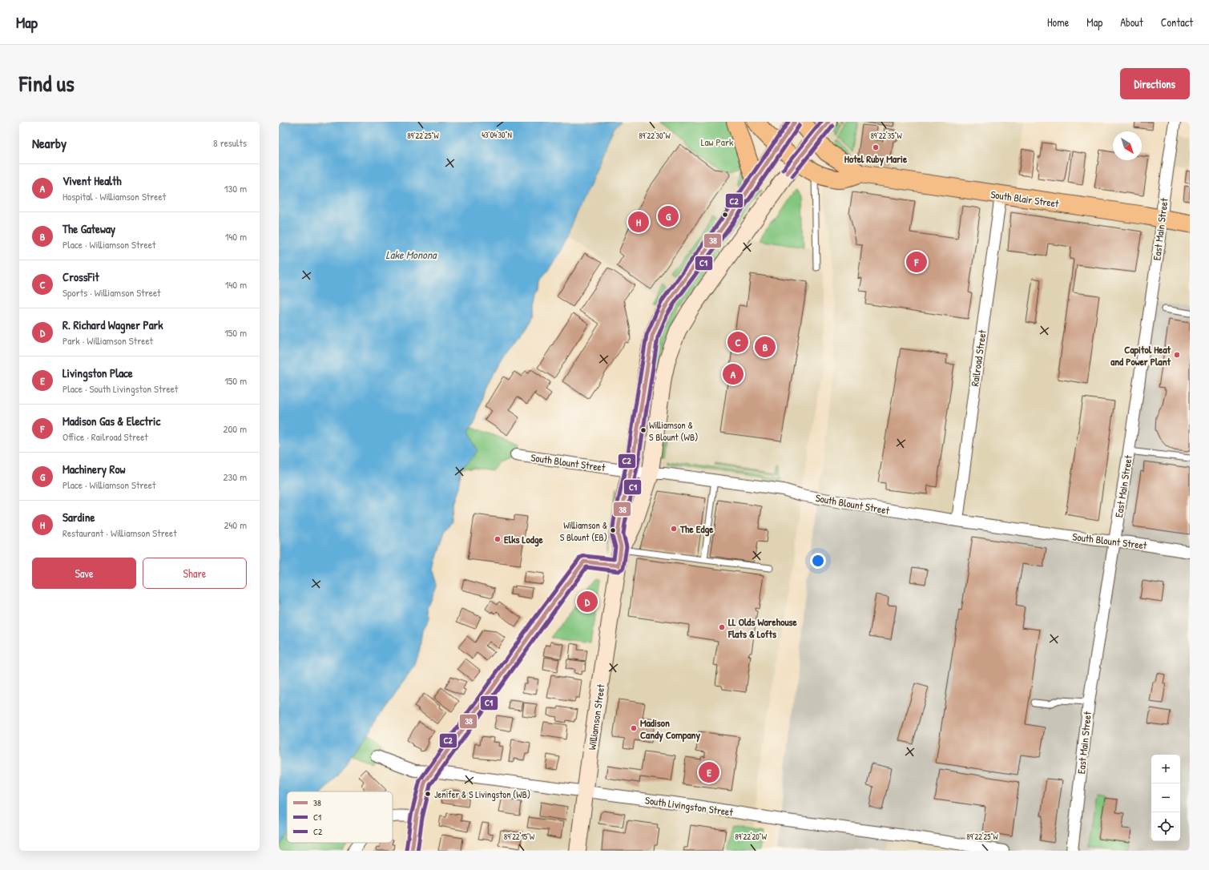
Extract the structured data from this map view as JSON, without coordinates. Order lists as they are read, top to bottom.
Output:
{
  "streets": {
    "main road": ["South Blair Street"],
    "street": [
      "East Main Street",
      "Railroad Street",
      "South Blount Street",
      "Williamson Street",
      "South Livingston Street"
    ]
  },
  "crossings": [
    ["South Blair Street", "East Main Street"],
    ["South Blair Street", "Railroad Street"],
    ["South Blair Street", "Williamson Street"],
    ["East Main Street", "South Blount Street"],
    ["Railroad Street", "South Blount Street"],
    ["South Blount Street", "Williamson Street"],
    ["Williamson Street", "South Livingston Street"]
  ],
  "water": ["Lake Monona"],
  "parks": ["Law Park"],
  "places": [
    "Hotel Ruby Marie",
    "Capitol Heat and Power Plant",
    "Williamson & S Blount (WB)",
    "The Edge",
    "Williamson & S Blount (EB)",
    "Elks Lodge",
    "LL Olds Warehouse Flats & Lofts",
    "Madison Candy Company",
    "Jenifer & S Livingston (WB)"
  ],
  "lines": ["transit line 38", "transit line C2", "transit line C1"],
  "legend": ["38", "C1", "C2"],
  "north": "bottom right",
  "page": {
    "header": "Map",
    "nav": [
      "Home",
      "Map",
      "About",
      "Contact"
    ],
    "title": "Find us",
    "buttons": [
      "Directions",
      ["Save", "Share"]
    ],
    "heading": ["Nearby", "8 results"],
    "list": [
      {
        "mark": "A",
        "name": "Vivent Health",
        "note": "Hospital · Williamson Street",
        "value": "130 m"
      },
      {
        "mark": "B",
        "name": "The Gateway",
        "note": "Place · Williamson Street",
        "value": "140 m"
      },
      {
        "mark": "C",
        "name": "CrossFit",
        "note": "Sports · Williamson Street",
        "value": "140 m"
      },
      {
        "mark": "D",
        "name": "R. Richard Wagner Park",
        "note": "Park · Williamson Street",
        "value": "150 m"
      },
      {
        "mark": "E",
        "name": "Livingston Place",
        "note": "Place · South Livingston Street",
        "value": "150 m"
      },
      {
        "mark": "F",
        "name": "Madison Gas & Electric",
        "note": "Office · Railroad Street",
        "value": "200 m"
      },
      {
        "mark": "G",
        "name": "Machinery Row",
        "note": "Place · Williamson Street",
        "value": "230 m"
      },
      {
        "mark": "H",
        "name": "Sardine",
        "note": "Restaurant · Williamson Street",
        "value": "240 m"
      }
    ],
    "pins": [
      "G",
      "H",
      "F",
      "C",
      "B",
      "A",
      "D",
      "E"
    ],
    "map_buttons": ["+", "−"]
  },
  "coordinates": [
    "43°04'30\"N",
    "89°22'25\"W",
    "89°22'35\"W",
    "89°22'30\"W",
    "89°22'15\"W",
    "89°22'20\"W"
  ]
}
